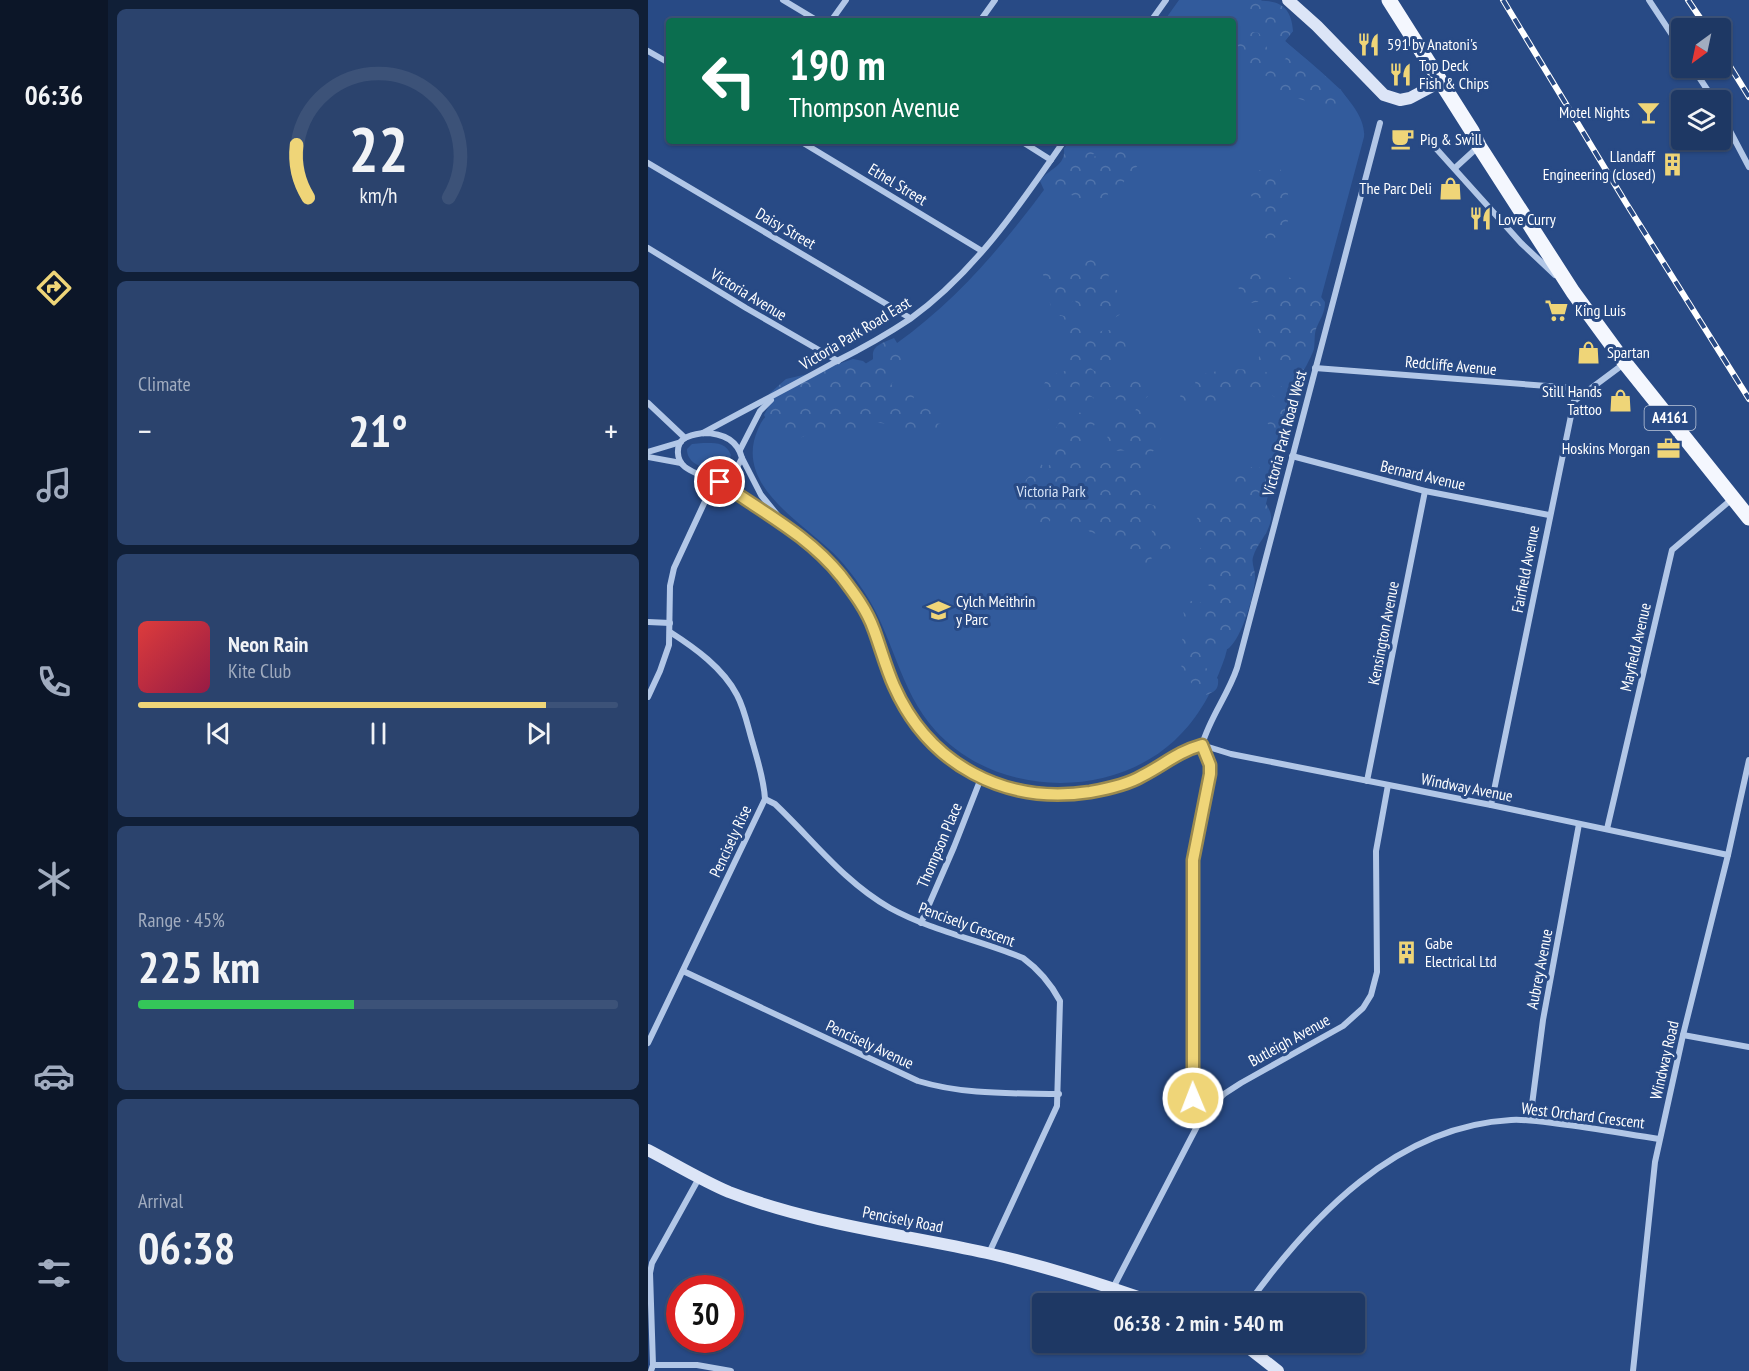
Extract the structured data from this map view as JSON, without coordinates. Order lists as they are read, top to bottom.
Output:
{
  "streets": {
    "main road": ["A4161", "Pencisely Road"],
    "street": [
      "Ethel Street",
      "Daisy Street",
      "Victoria Avenue",
      "Victoria Park Road East",
      "Redcliffe Avenue",
      "Victoria Park Road West",
      "Bernard Avenue",
      "Fairfield Avenue",
      "Kensington Avenue",
      "Mayfield Avenue",
      "Windway Avenue",
      "Pencisely Rise",
      "Thompson Place",
      "Pencisely Crescent",
      "Aubrey Avenue",
      "Butleigh Avenue",
      "Pencisely Avenue",
      "Windway Road",
      "West Orchard Crescent"
    ]
  },
  "crossings": [
    ["Ethel Street", "Victoria Park Road East"],
    ["Daisy Street", "Victoria Park Road East"],
    ["Victoria Avenue", "Victoria Park Road East"],
    ["Redcliffe Avenue", "Victoria Park Road West"],
    ["Redcliffe Avenue", "Fairfield Avenue"],
    ["A4161", "Fairfield Avenue"],
    ["A4161", "Mayfield Avenue"],
    ["Victoria Park Road West", "Bernard Avenue"],
    ["Victoria Park Road West", "Windway Avenue"],
    ["Bernard Avenue", "Fairfield Avenue"],
    ["Bernard Avenue", "Kensington Avenue"],
    ["Fairfield Avenue", "Windway Avenue"],
    ["Kensington Avenue", "Windway Avenue"],
    ["Mayfield Avenue", "Windway Avenue"],
    ["Windway Avenue", "Aubrey Avenue"],
    ["Windway Avenue", "Butleigh Avenue"],
    ["Windway Avenue", "Windway Road"],
    ["Pencisely Rise", "Pencisely Crescent"],
    ["Pencisely Rise", "Pencisely Avenue"],
    ["Thompson Place", "Pencisely Crescent"],
    ["Pencisely Crescent", "Pencisely Avenue"],
    ["Pencisely Crescent", "Pencisely Road"],
    ["Aubrey Avenue", "West Orchard Crescent"],
    ["Butleigh Avenue", "Pencisely Road"],
    ["Windway Road", "West Orchard Crescent"]
  ],
  "parks": ["Victoria Park"],
  "places": {
    "restaurant": ["591 by Anatoni's", "Top Deck Fish & Chips", "Love Curry"],
    "bar": ["Motel Nights"],
    "cafe": ["Pig & Swill"],
    "building": ["Llandaff Engineering (closed)", "Gabe Electrical Ltd"],
    "shop": ["The Parc Deli", "Spartan", "Still Hands Tattoo"],
    "supermarket": ["King Luis"],
    "office": ["Hoskins Morgan"],
    "school or university": ["Cylch Meithrin y Parc"]
  },
  "north": "bottom left",
  "page": {
    "tabs": "06:36",
    "turn": ["190 m", "Thompson Avenue"],
    "tile": [
      "Climate",
      ["Range · 45%", "225 km"],
      ["Arrival", "06:38"]
    ],
    "heat": ["−", "21°", "+"],
    "song": ["Neon Rain", "Kite Club"],
    "limit": "30",
    "trip": "06:38 · 2 min · 540 m",
    "gauge": ["22", "km/h"]
  }
}
